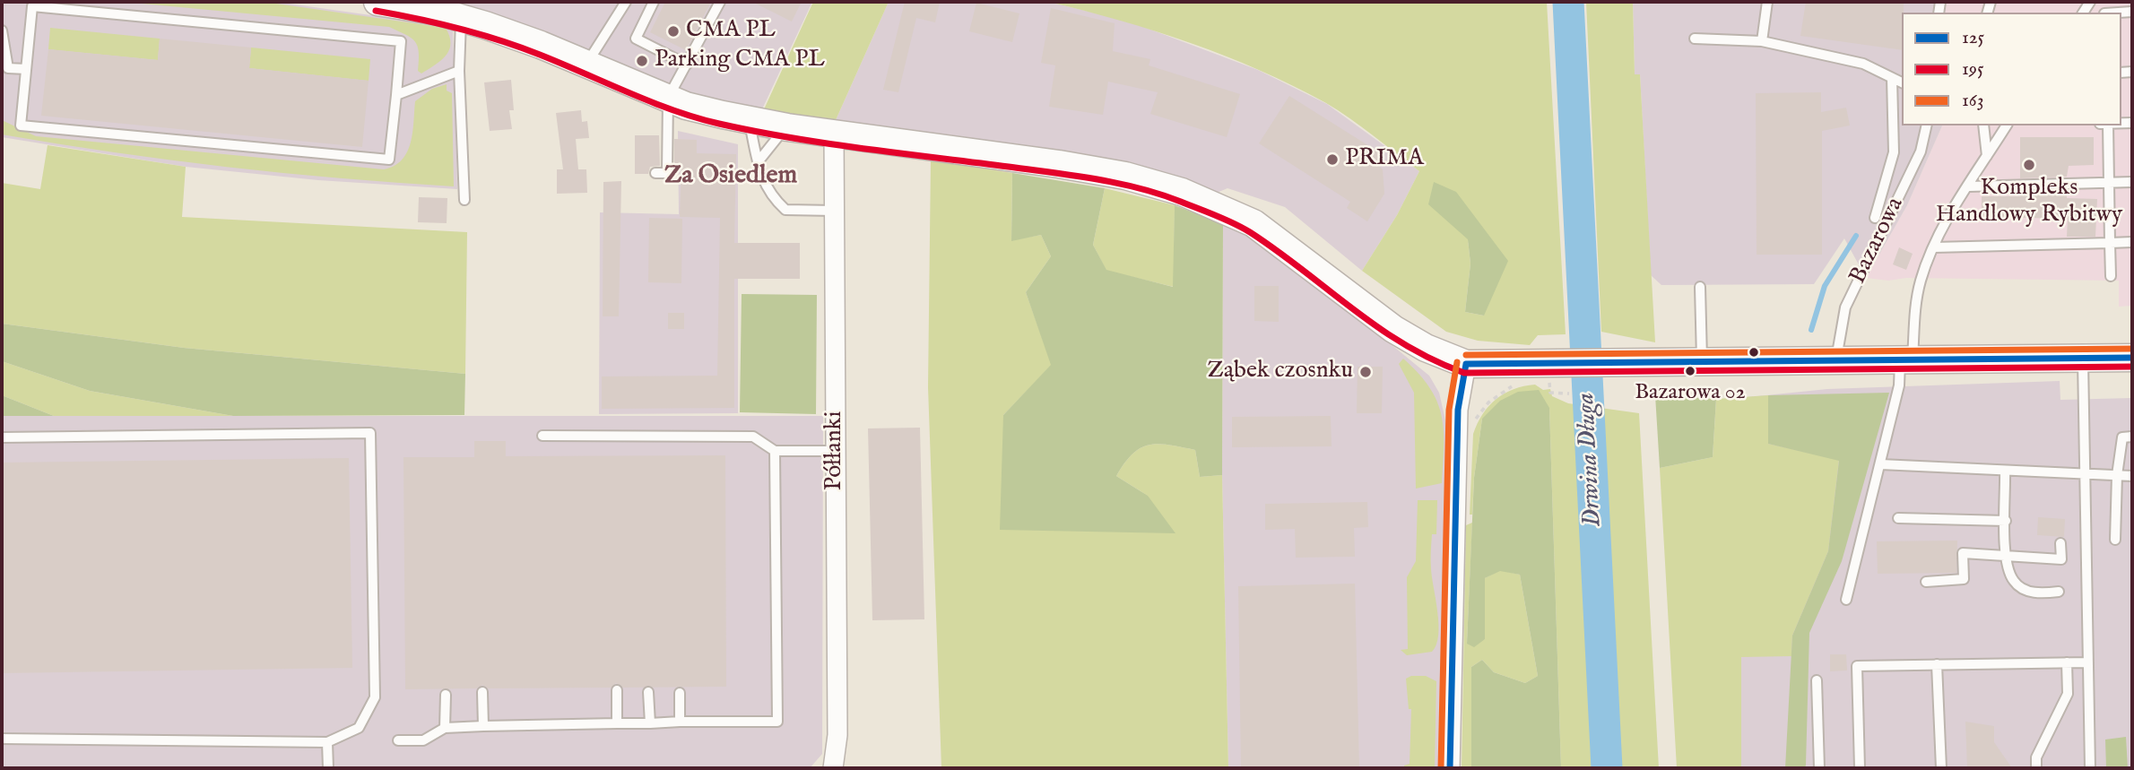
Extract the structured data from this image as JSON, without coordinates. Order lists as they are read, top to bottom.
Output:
{
  "streets": {
    "street": ["Półłanki"],
    "lane": ["Bazarowa"]
  },
  "districts": ["Za Osiedlem"],
  "water": ["Drwina Długa"],
  "places": [
    "CMA PL",
    "Parking CMA PL",
    "PRIMA",
    "Kompleks Handlowy Rybitwy",
    "Bazarowa 02",
    "Ząbek czosnku"
  ],
  "lines": ["transit line 195", "transit line 163", "transit line 125"],
  "legend": ["125", "195", "163"]
}
